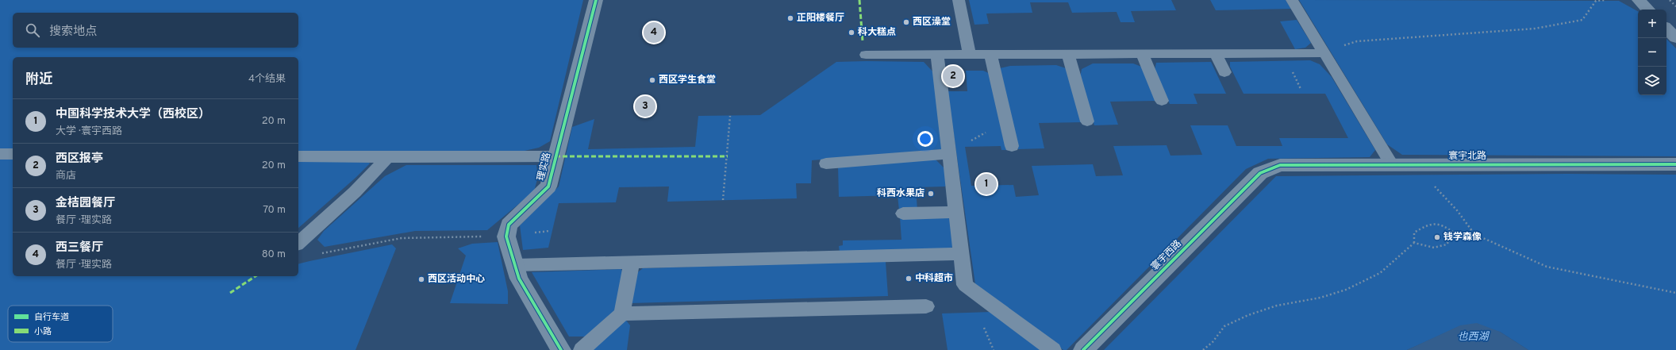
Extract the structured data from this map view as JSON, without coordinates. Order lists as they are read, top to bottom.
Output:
{
  "streets": {
    "street": ["寰宇北路", "理实路", "寰宇西路"]
  },
  "crossings": [
    ["寰宇北路", "寰宇西路"]
  ],
  "water": ["也西湖"],
  "places": [
    "正阳楼餐厅",
    "西区澡堂",
    "科大糕点",
    "西区学生食堂",
    "科西水果店",
    "钱学森像",
    "中科超市",
    "西区活动中心"
  ],
  "legend": ["自行车道", "小路"],
  "page": {
    "map_buttons": ["+", "−"],
    "search": "搜索地点",
    "pins": [
      "4",
      "2",
      "3",
      "1"
    ],
    "heading": ["附近", "4个结果"],
    "list": [
      {
        "mark": "1",
        "name": "中国科学技术大学（西校区）",
        "note": "大学 · 寰宇西路",
        "value": "20 m"
      },
      {
        "mark": "2",
        "name": "西区报亭",
        "note": "商店",
        "value": "20 m"
      },
      {
        "mark": "3",
        "name": "金桔园餐厅",
        "note": "餐厅 · 理实路",
        "value": "70 m"
      },
      {
        "mark": "4",
        "name": "西三餐厅",
        "note": "餐厅 · 理实路",
        "value": "80 m"
      }
    ]
  }
}
